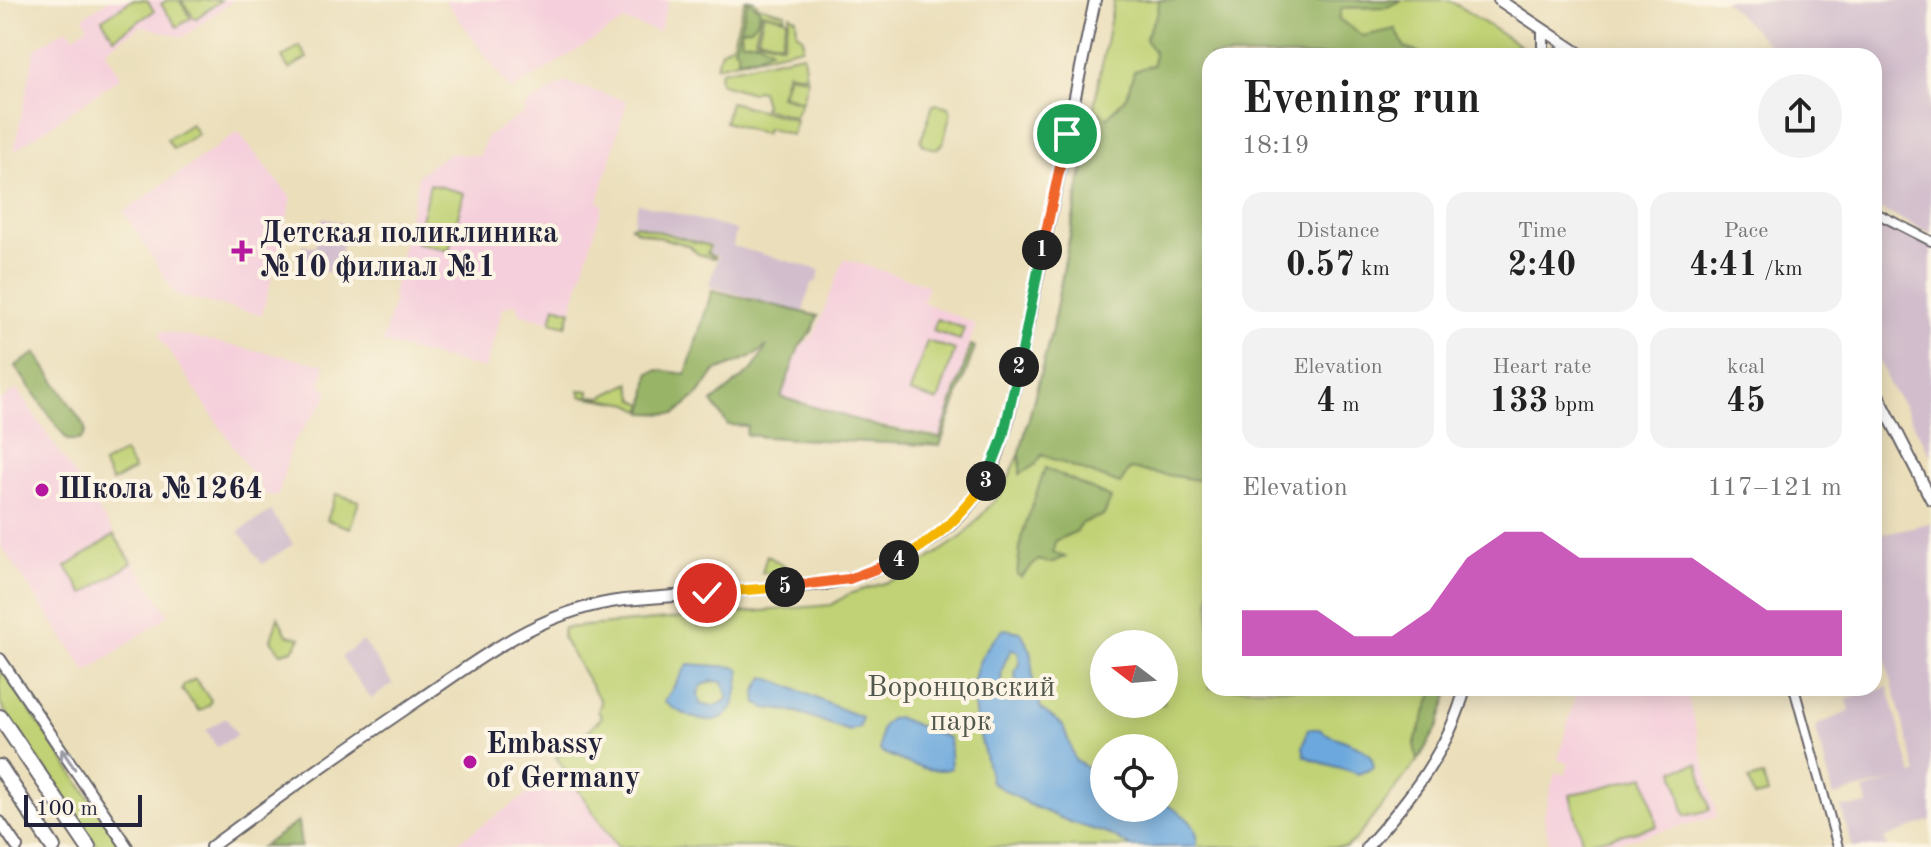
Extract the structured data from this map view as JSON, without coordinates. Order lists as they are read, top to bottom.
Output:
{
  "parks": ["Воронцовский парк"],
  "places": {
    "health": ["Детская поликлиника №10 филиал №1"],
    "other": ["Школа №1264", "Embassy of Germany"]
  },
  "scale_bar": "100 m",
  "north": "left",
  "page": {
    "heading": ["Evening run", "18:19"],
    "stats": [
      ["Distance", "0.57 km"],
      ["Time", "2:40"],
      ["Pace", "4:41 /km"],
      ["Elevation", "4 m"],
      ["Heart rate", "133 bpm"],
      ["kcal", "45"]
    ],
    "pins": [
      "1",
      "2",
      "3",
      "4",
      "5"
    ],
    "chart": ["Elevation", "117–121 m"],
    "scale": "100 m"
  }
}
